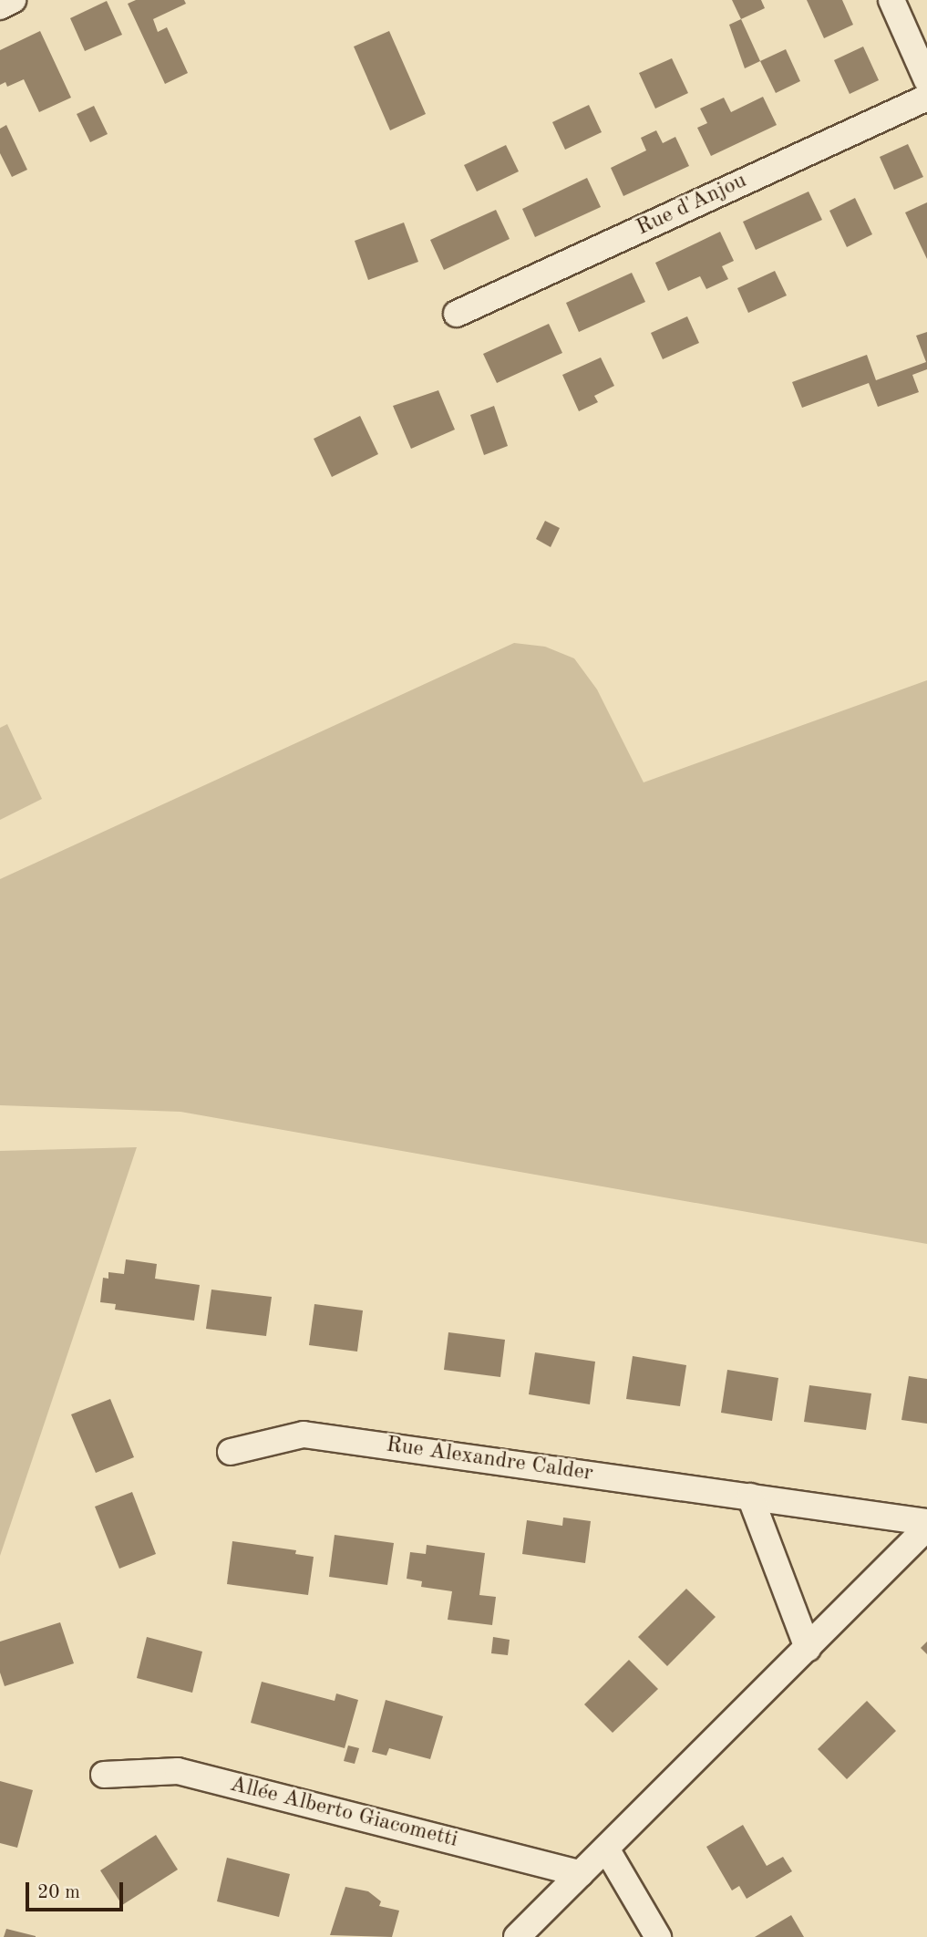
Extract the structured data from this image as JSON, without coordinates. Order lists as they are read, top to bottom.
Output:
{
  "streets": {
    "street": ["Rue d'Anjou", "Rue Alexandre Calder", "Allée Alberto Giacometti"]
  },
  "scale_bar": "20 m"
}
